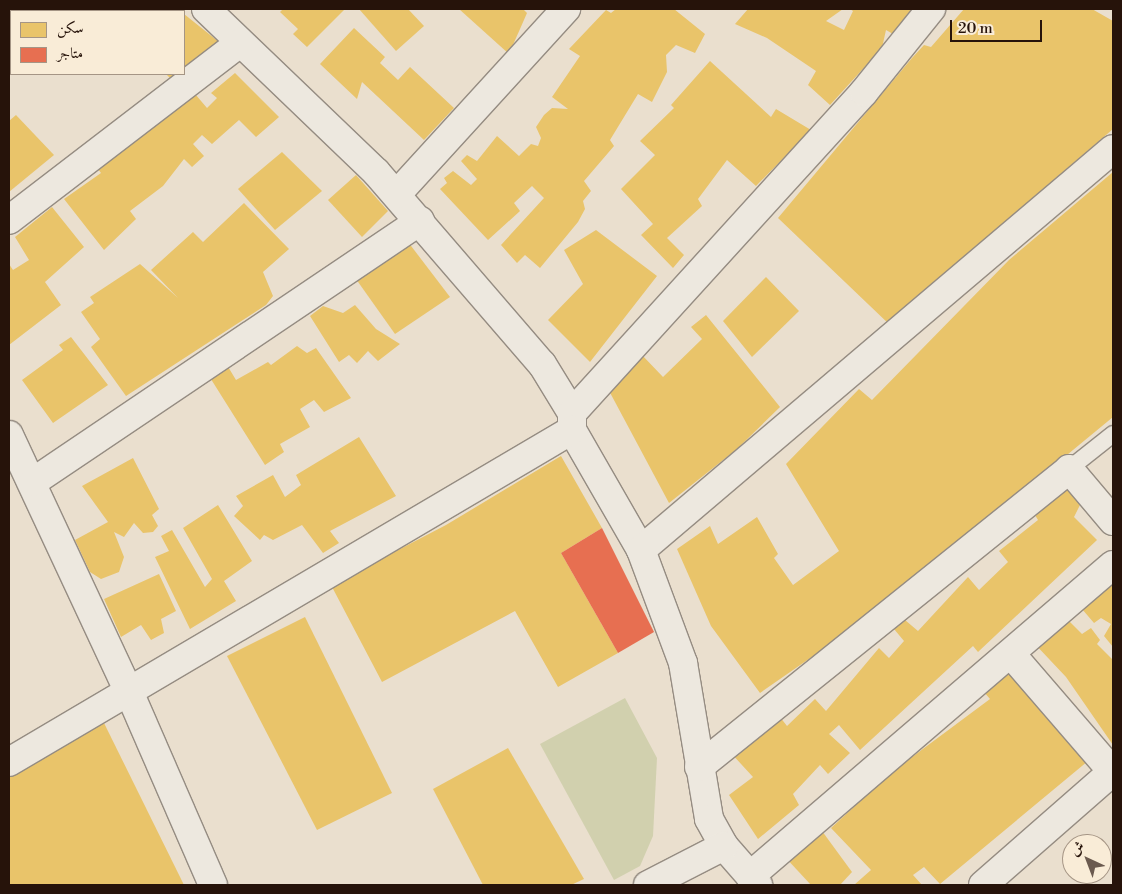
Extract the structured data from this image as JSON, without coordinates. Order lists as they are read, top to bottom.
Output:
{
  "legend": ["سكن", "متاجر"],
  "scale_bar": "20 m",
  "north": "top left"
}
